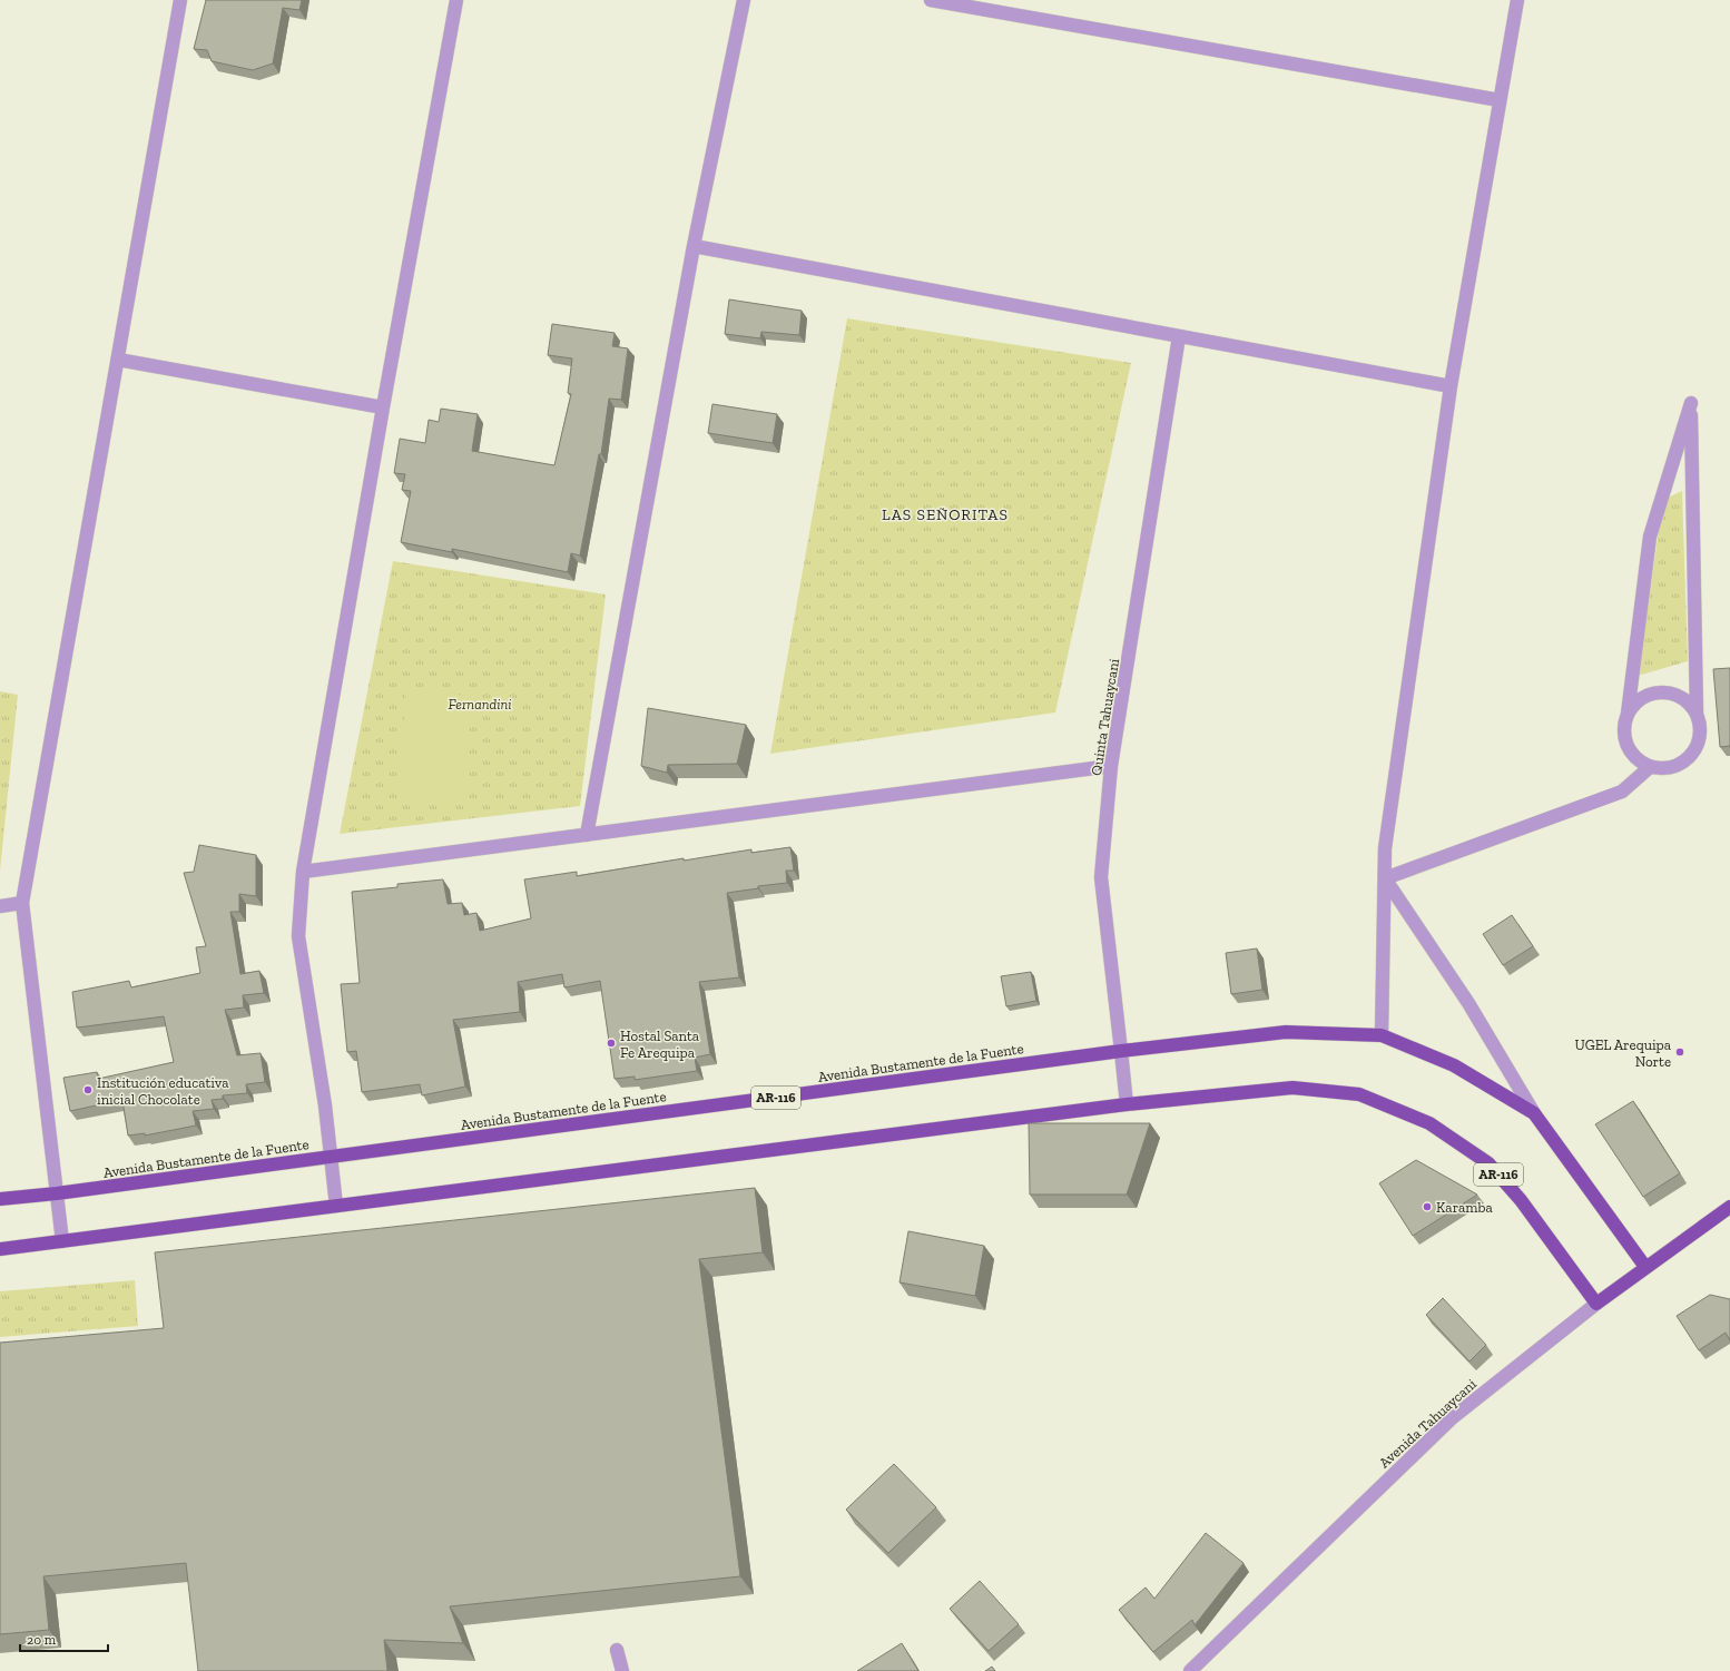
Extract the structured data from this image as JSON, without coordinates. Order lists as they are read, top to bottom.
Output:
{
  "streets": {
    "main road": ["Avenida Bustamente de la Fuente", "AR-116", "Avenida Tahuaycani"],
    "street": ["Quinta Tahuaycani"]
  },
  "crossings": [
    ["Quinta Tahuaycani", "Avenida Bustamente de la Fuente"],
    ["Quinta Tahuaycani", "AR-116"],
    ["Avenida Bustamente de la Fuente", "Avenida Tahuaycani"],
    ["AR-116", "Avenida Tahuaycani"]
  ],
  "districts": ["LAS SEÑORITAS"],
  "parks": ["Fernandini"],
  "places": [
    "Hostal Santa Fe Arequipa",
    "UGEL Arequipa Norte",
    "Institución educativa inicial Chocolate",
    "Karamba"
  ],
  "scale_bar": "20 m"
}
